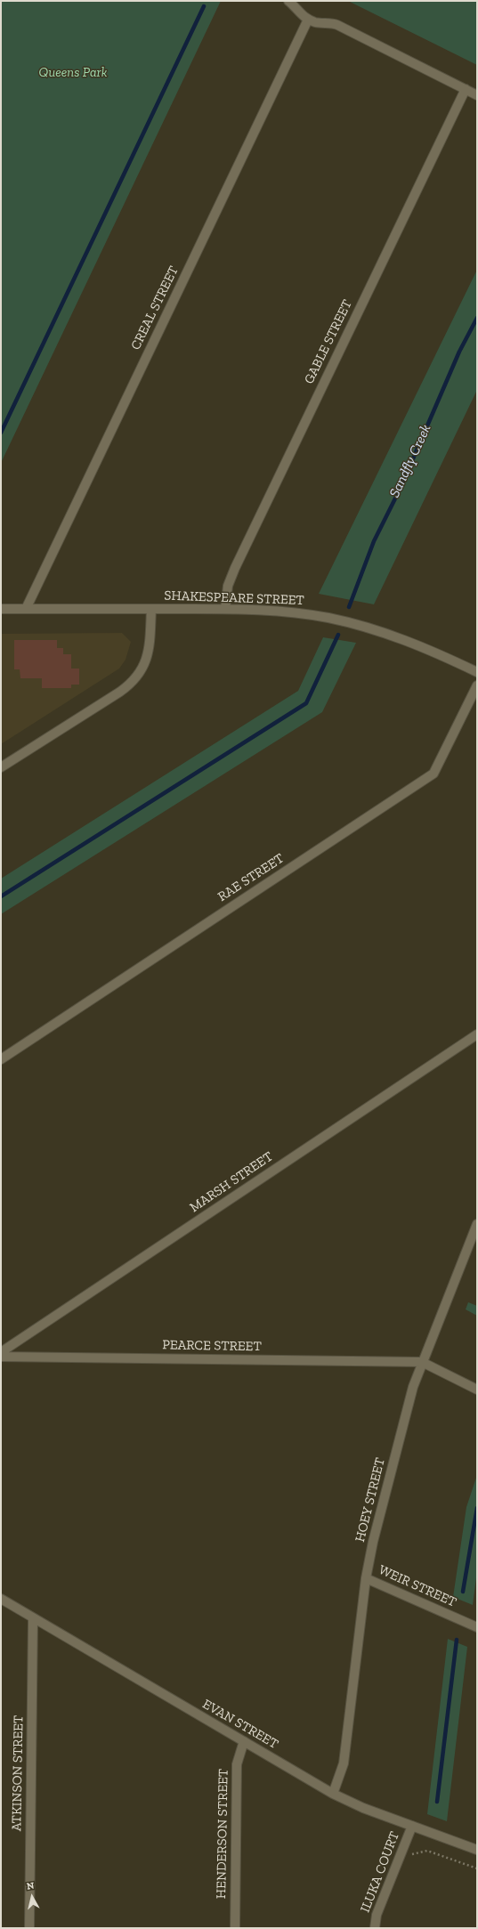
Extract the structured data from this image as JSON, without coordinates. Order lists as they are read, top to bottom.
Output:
{
  "streets": {
    "street": [
      "CREAL STREET",
      "GABLE STREET",
      "SHAKESPEARE STREET",
      "RAE STREET",
      "MARSH STREET",
      "PEARCE STREET",
      "HOEY STREET",
      "WEIR STREET",
      "EVAN STREET",
      "ATKINSON STREET",
      "HENDERSON STREET",
      "ILUKA COURT"
    ]
  },
  "crossings": [
    ["CREAL STREET", "SHAKESPEARE STREET"],
    ["GABLE STREET", "SHAKESPEARE STREET"],
    ["PEARCE STREET", "HOEY STREET"],
    ["HOEY STREET", "WEIR STREET"],
    ["HOEY STREET", "EVAN STREET"],
    ["EVAN STREET", "ATKINSON STREET"],
    ["EVAN STREET", "HENDERSON STREET"],
    ["EVAN STREET", "ILUKA COURT"]
  ],
  "water": ["Sandfly Creek"],
  "parks": ["Queens Park"],
  "north": "top"
}
